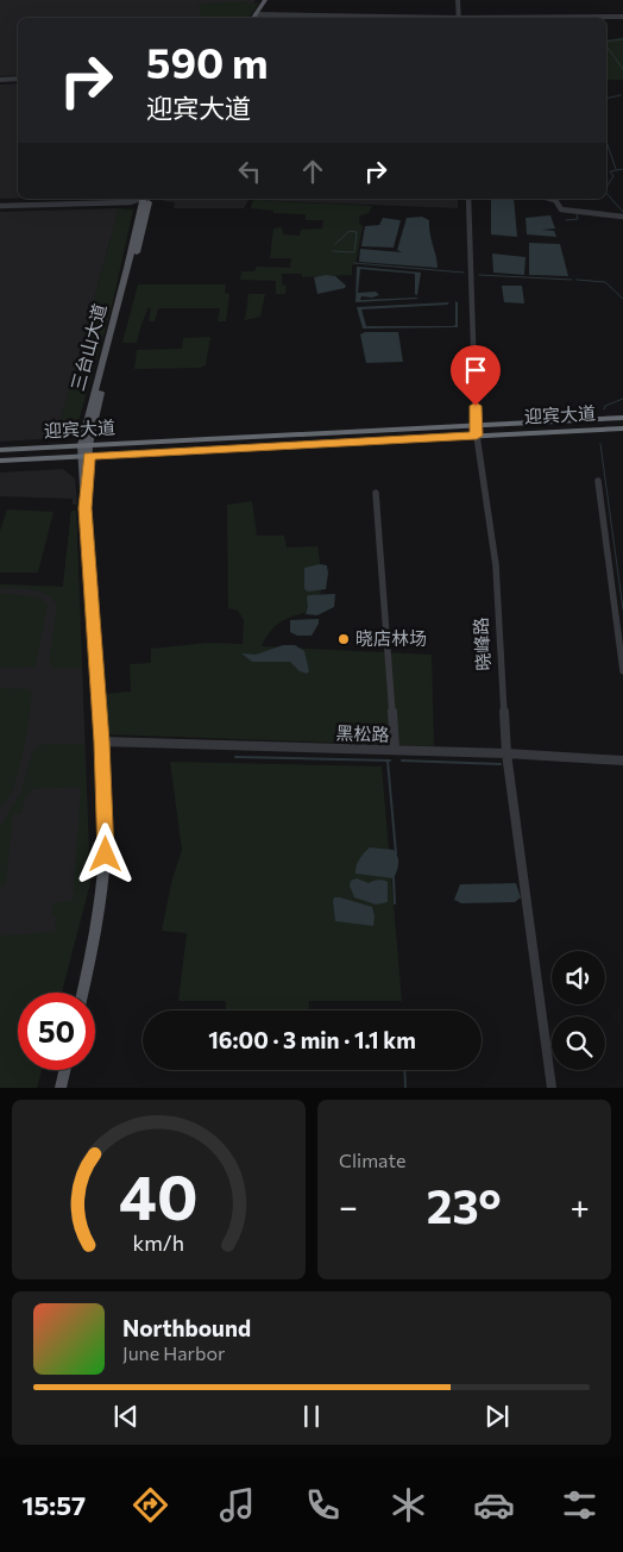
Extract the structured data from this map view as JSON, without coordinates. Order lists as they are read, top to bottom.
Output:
{
  "streets": {
    "highway": ["迎宾大道"],
    "main road": ["三台山大道"],
    "street": ["晓峰路", "黑松路"]
  },
  "crossings": [
    ["三台山大道", "迎宾大道"],
    ["三台山大道", "黑松路"],
    ["迎宾大道", "晓峰路"],
    ["晓峰路", "黑松路"]
  ],
  "places": ["晓店林场"],
  "page": {
    "turn": ["590 m", "迎宾大道"],
    "limit": "50",
    "trip": "16:00 · 3 min · 1.1 km",
    "tile": "Climate",
    "heat": ["−", "23°", "+"],
    "song": ["Northbound", "June Harbor"],
    "tabs": "15:57",
    "gauge": ["40", "km/h"]
  }
}
